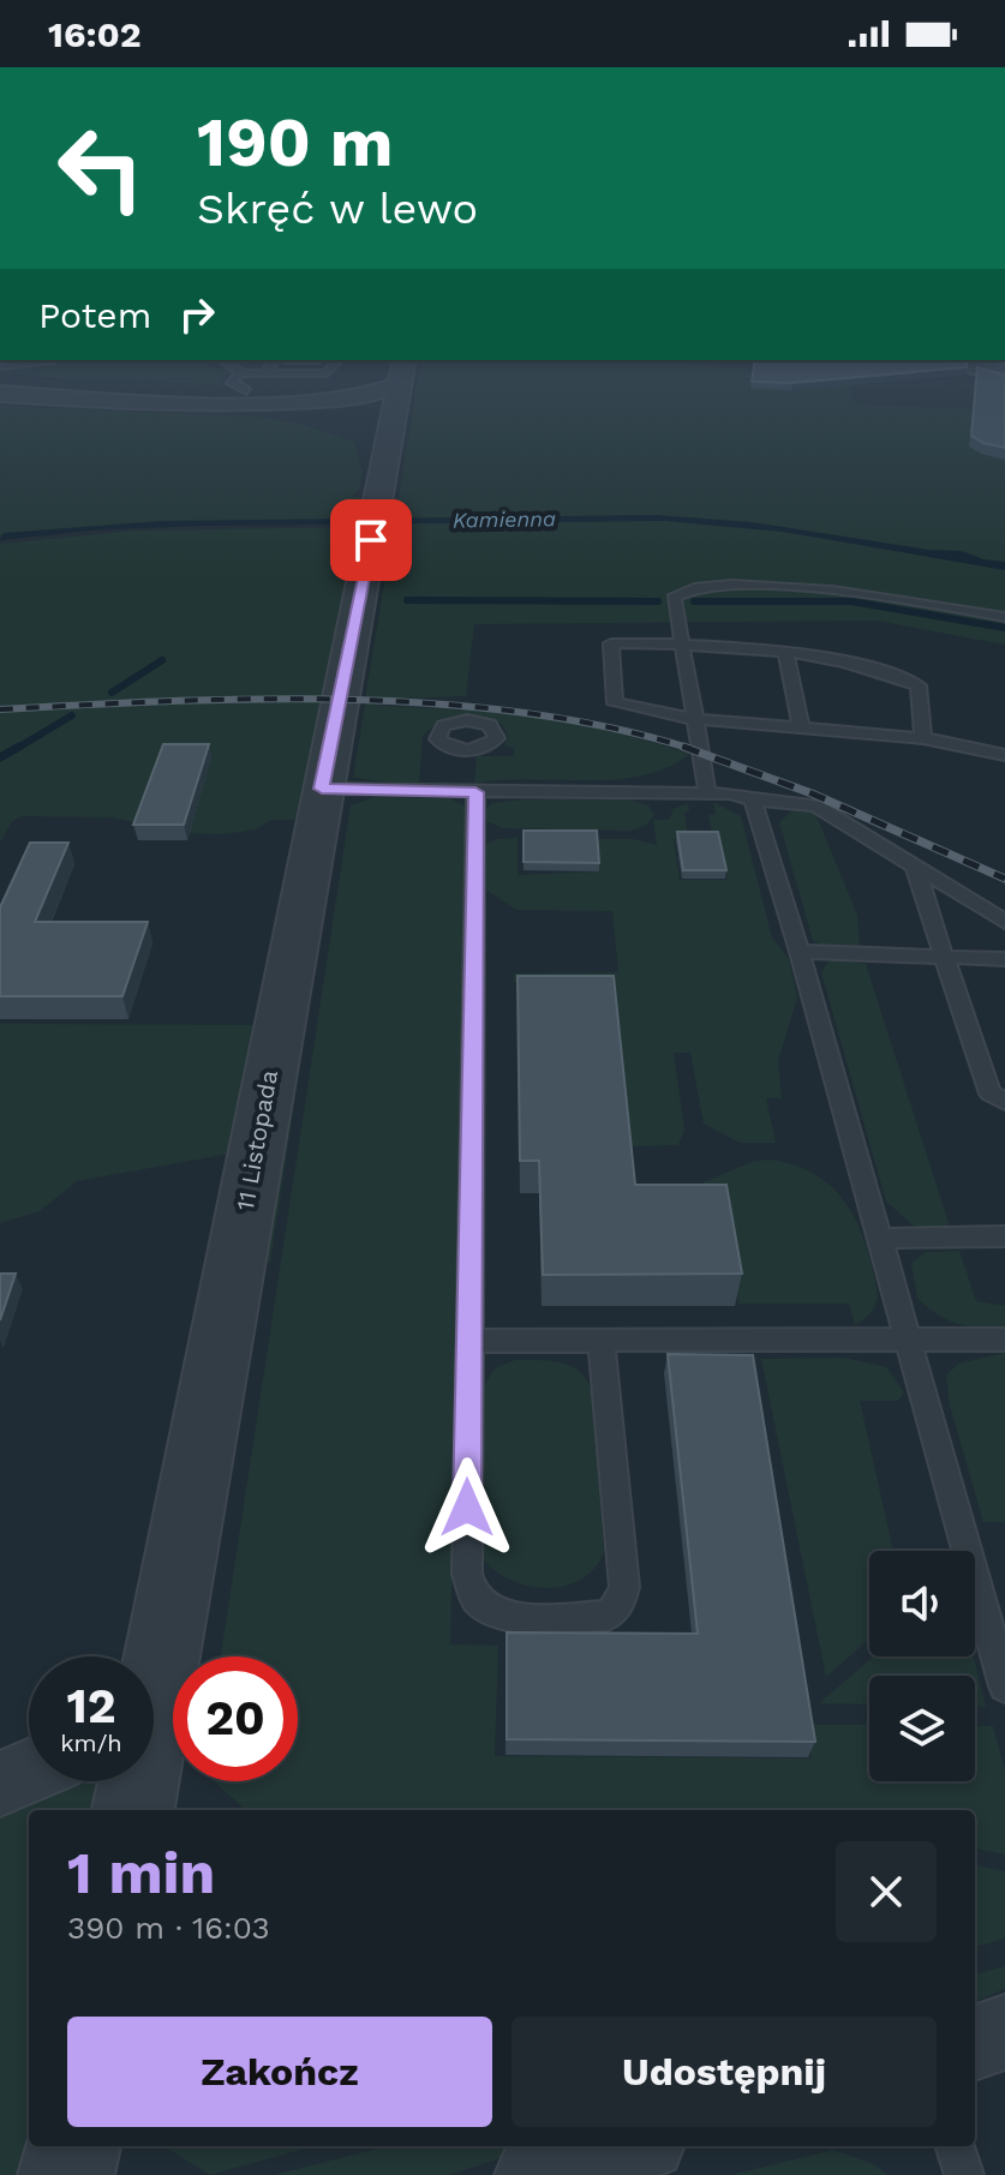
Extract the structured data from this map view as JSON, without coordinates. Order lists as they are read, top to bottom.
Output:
{
  "streets": {
    "street": ["11 Listopada"]
  },
  "water": ["Kamienna"],
  "page": {
    "status": "16:02",
    "turn": ["190 m", "Skręć w lewo"],
    "then": "Potem",
    "speed": "12 km/h",
    "limit": "20",
    "heading": ["1 min", "390 m · 16:03"],
    "buttons": ["Zakończ", "Udostępnij"]
  }
}
